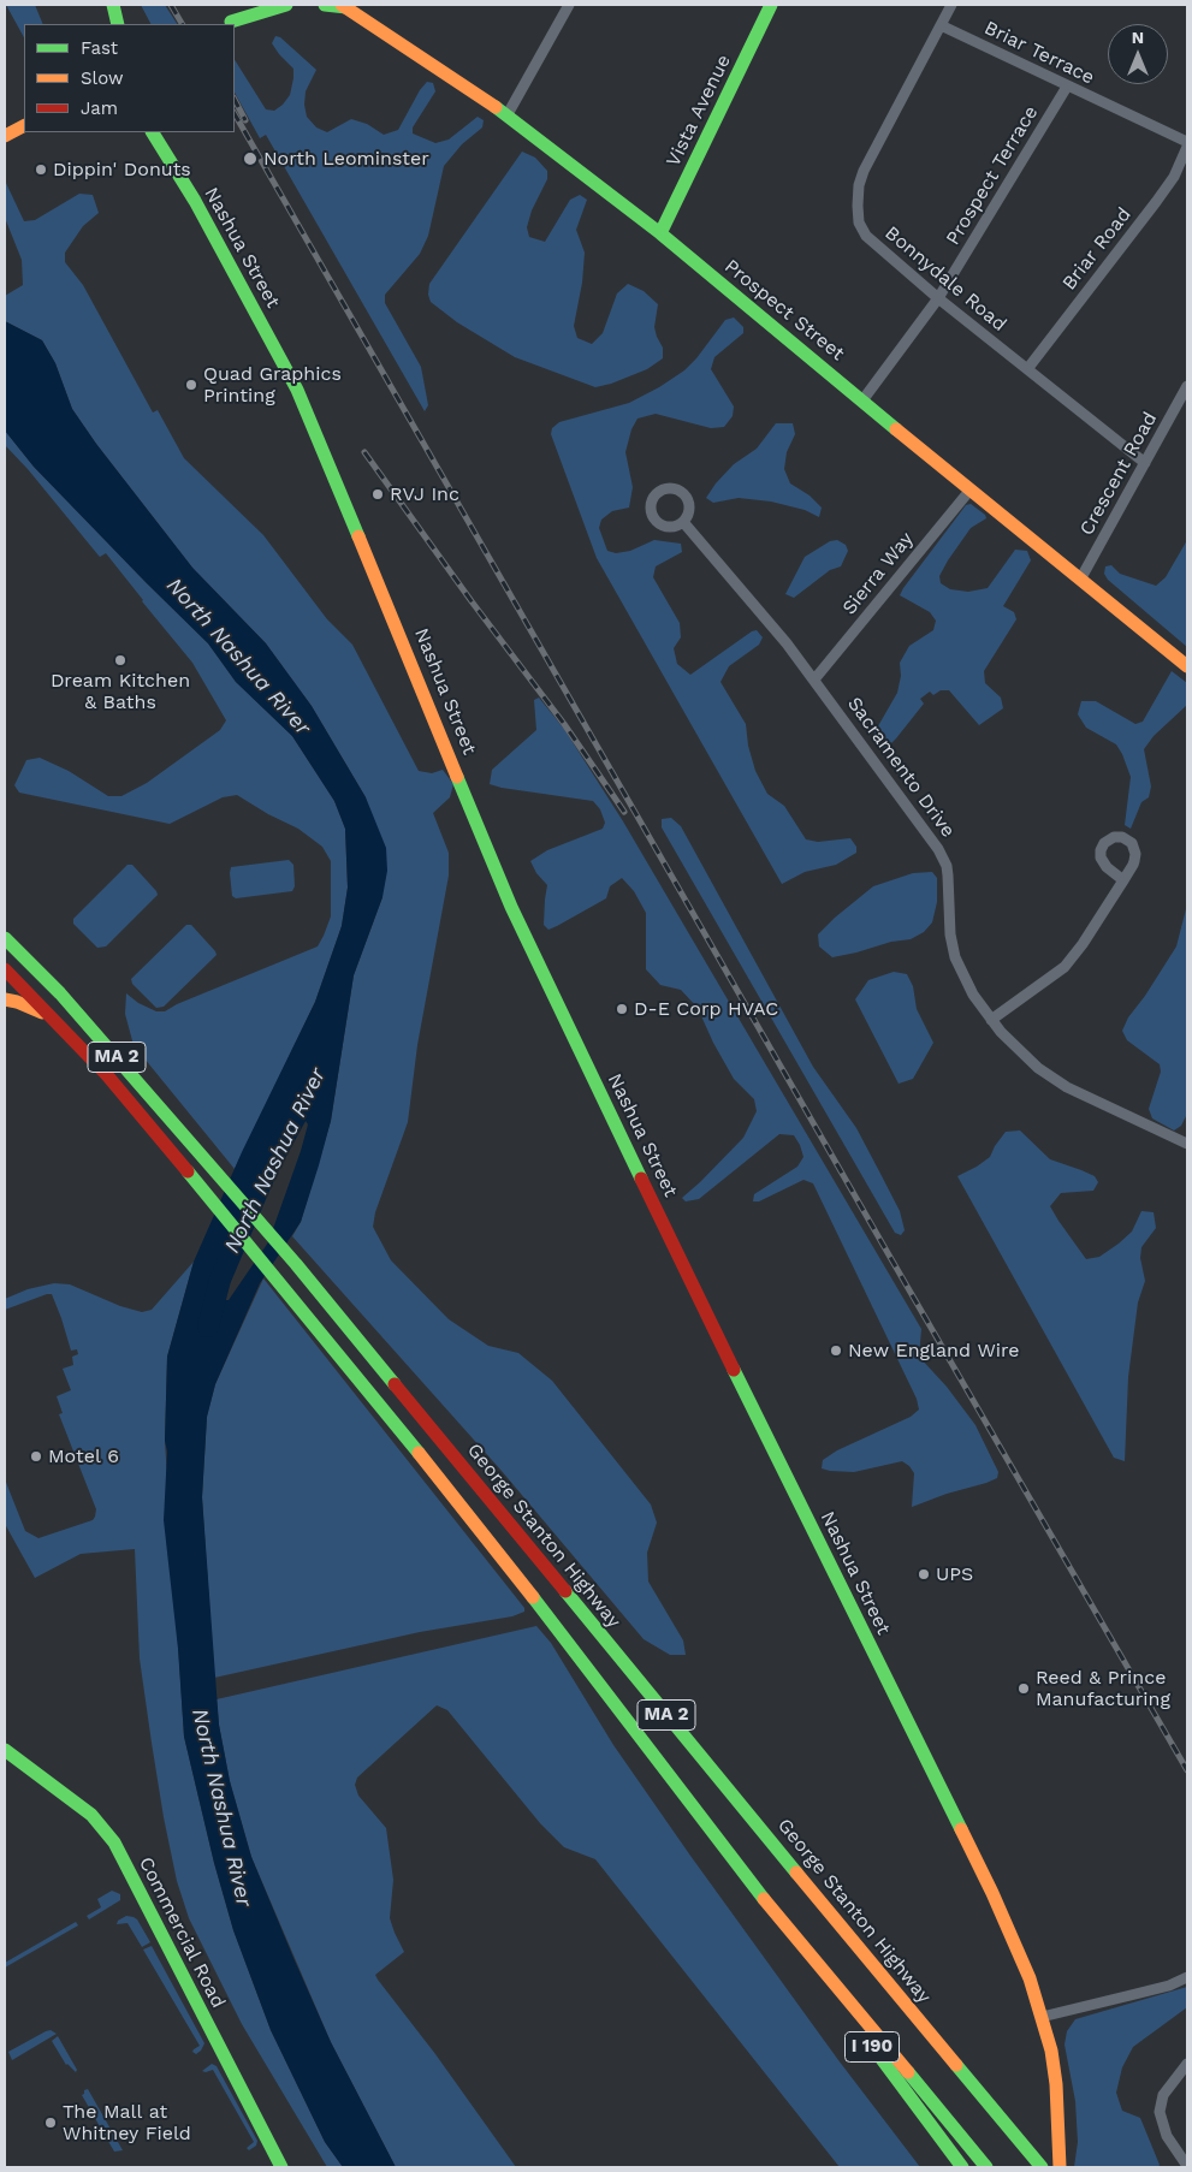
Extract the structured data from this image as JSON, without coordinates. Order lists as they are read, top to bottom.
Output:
{
  "streets": {
    "main road": [
      "Vista Avenue",
      "Nashua Street",
      "Prospect Street",
      "MA 2",
      "George Stanton Highway",
      "Commercial Road",
      "I 190"
    ],
    "street": [
      "Briar Terrace",
      "Prospect Terrace",
      "Briar Road",
      "Bonnydale Road",
      "Crescent Road",
      "Sierra Way",
      "Sacramento Drive"
    ]
  },
  "crossings": [
    ["Briar Terrace", "Prospect Terrace"],
    ["Briar Terrace", "Briar Road"],
    ["Briar Terrace", "Bonnydale Road"],
    ["Vista Avenue", "Prospect Street"],
    ["Prospect Terrace", "Bonnydale Road"],
    ["Prospect Terrace", "Prospect Street"],
    ["Briar Road", "Bonnydale Road"],
    ["Bonnydale Road", "Crescent Road"],
    ["Prospect Street", "Crescent Road"],
    ["Prospect Street", "Sierra Way"],
    ["Sierra Way", "Sacramento Drive"],
    ["MA 2", "I 190"]
  ],
  "water": ["North Nashua River"],
  "places": [
    "North Leominster",
    "Dippin' Donuts",
    "Quad Graphics Printing",
    "RVJ Inc",
    "Dream Kitchen & Baths",
    "D-E Corp HVAC",
    "New England Wire",
    "Motel 6",
    "UPS",
    "Reed & Prince Manufacturing",
    "The Mall at Whitney Field"
  ],
  "legend": ["Fast", "Slow", "Jam"],
  "north": "top"
}
